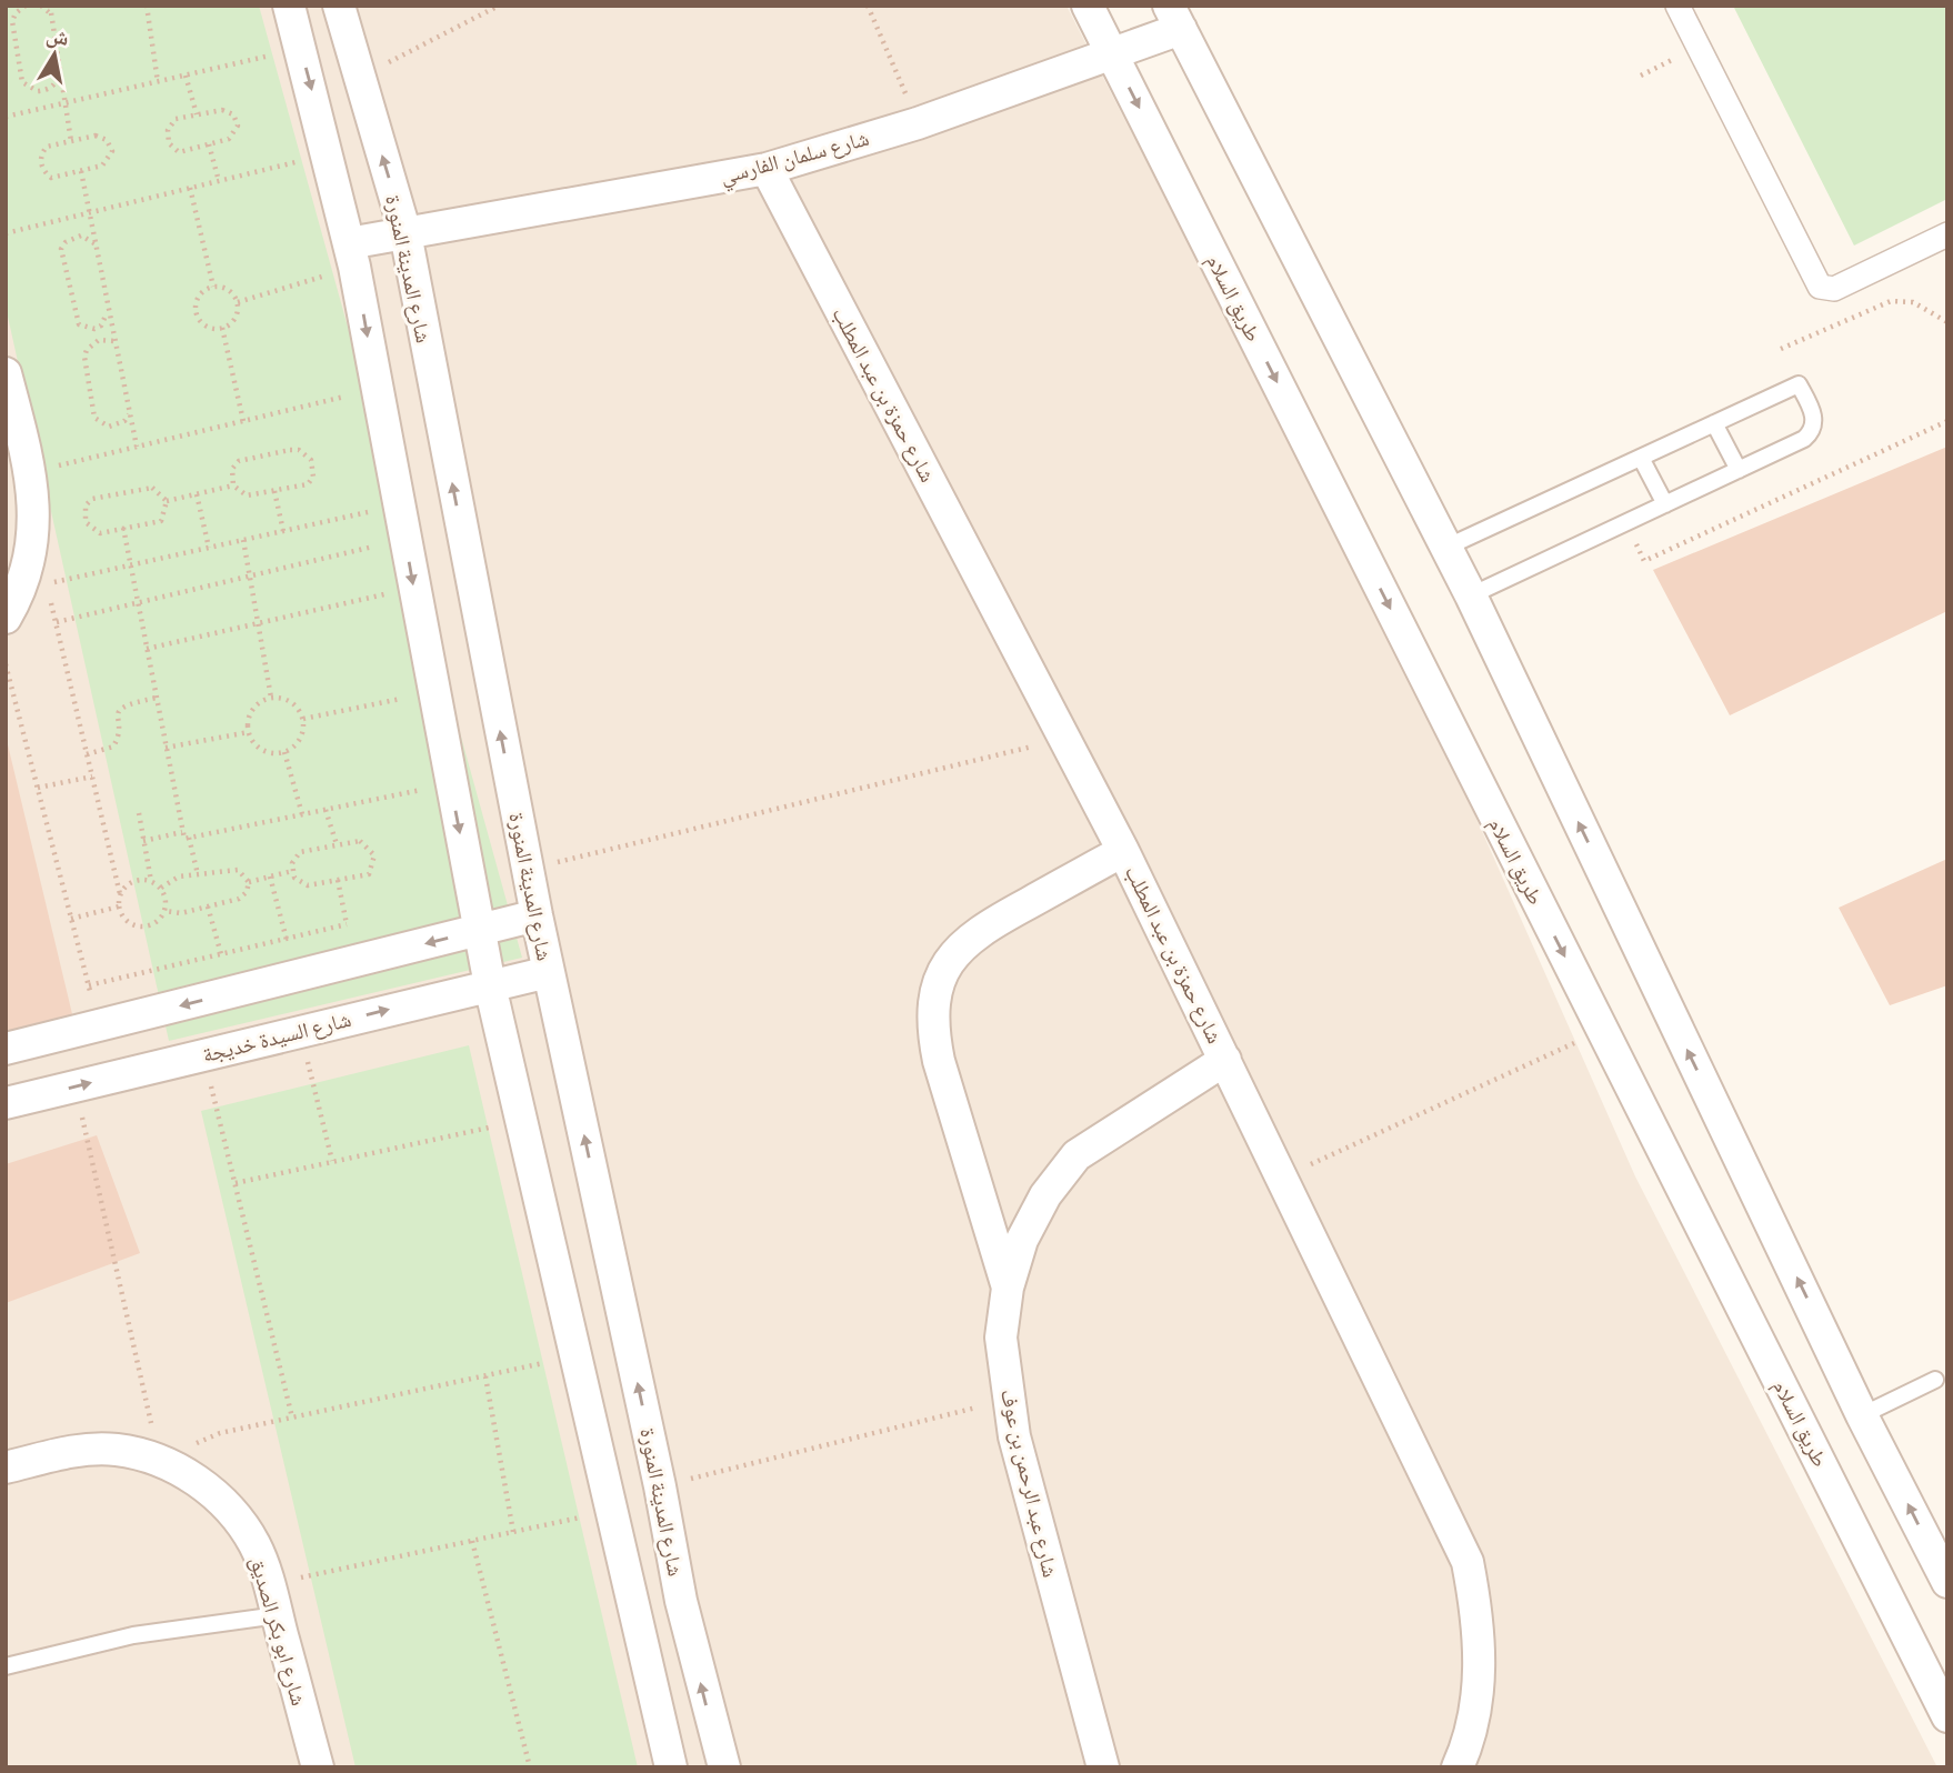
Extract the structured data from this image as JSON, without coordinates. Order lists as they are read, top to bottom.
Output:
{
  "streets": {
    "street": [
      "شارع سلمان الفارسي",
      "شارع المدينة المنورة",
      "طريق السلام",
      "شارع حمزة بن عبد المطلب",
      "شارع السيدة خديجة",
      "شارع عبد الرحمن بن عوف",
      "شارع ابو بكر الصديق"
    ]
  },
  "crossings": [
    ["شارع سلمان الفارسي", "شارع المدينة المنورة"],
    ["شارع سلمان الفارسي", "طريق السلام"],
    ["شارع سلمان الفارسي", "شارع حمزة بن عبد المطلب"],
    ["شارع المدينة المنورة", "شارع السيدة خديجة"],
    ["شارع حمزة بن عبد المطلب", "شارع عبد الرحمن بن عوف"]
  ],
  "north": "top"
}
